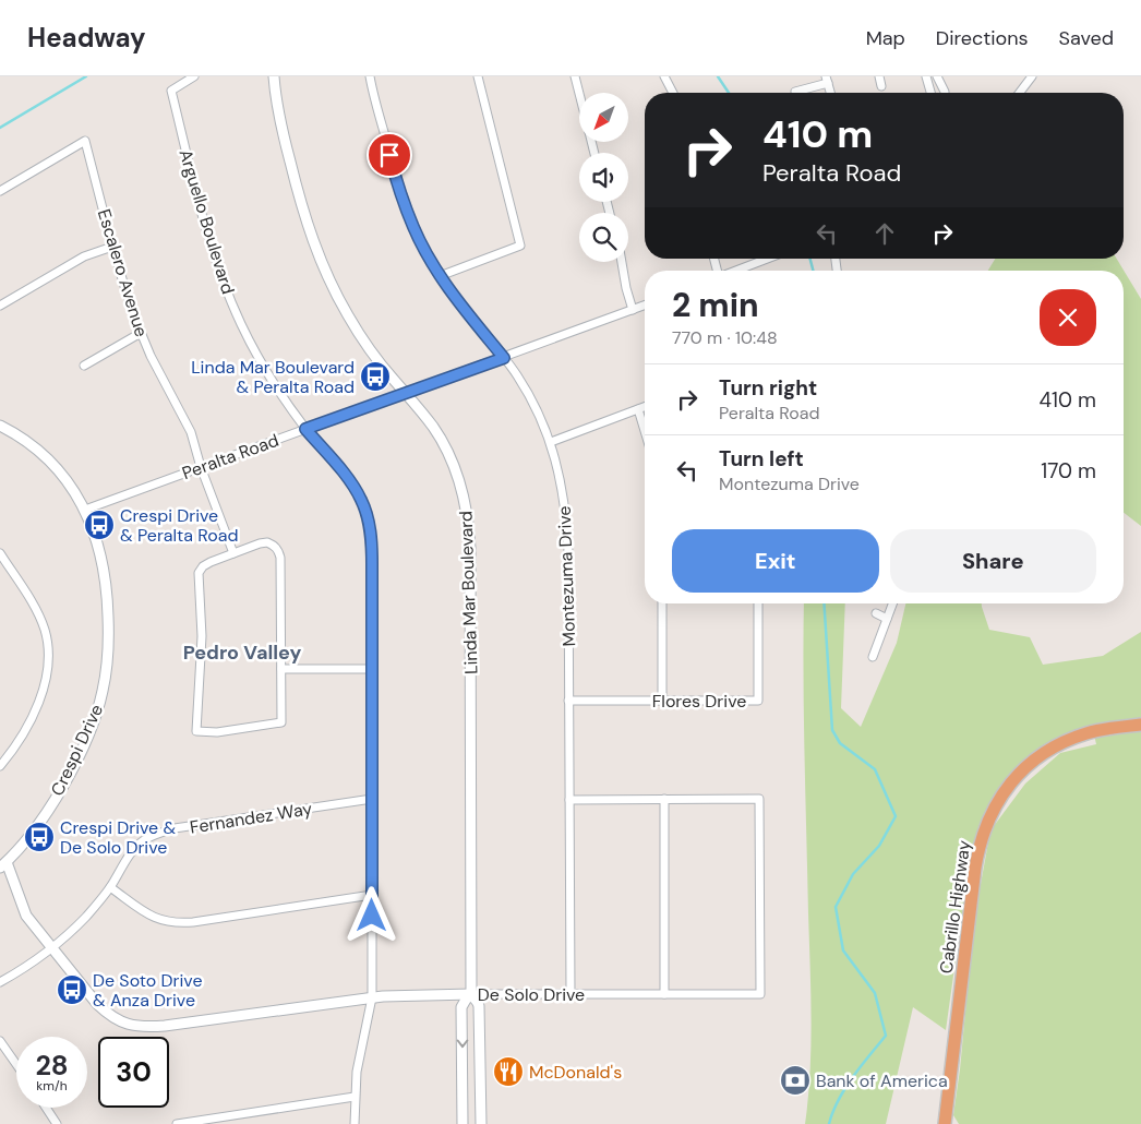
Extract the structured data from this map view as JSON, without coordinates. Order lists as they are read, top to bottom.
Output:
{
  "streets": {
    "highway": ["Cabrillo Highway"],
    "street": [
      "Arguello Boulevard",
      "Escalero Avenue",
      "Peralta Road",
      "Montezuma Drive",
      "Linda Mar Boulevard",
      "Flores Drive",
      "Crespi Drive",
      "Fernandez Way",
      "De Solo Drive"
    ]
  },
  "crossings": [
    ["Arguello Boulevard", "Peralta Road"],
    ["Arguello Boulevard", "Fernandez Way"],
    ["Arguello Boulevard", "De Solo Drive"],
    ["Escalero Avenue", "Peralta Road"],
    ["Peralta Road", "Montezuma Drive"],
    ["Peralta Road", "Linda Mar Boulevard"],
    ["Peralta Road", "Crespi Drive"],
    ["Montezuma Drive", "Flores Drive"],
    ["Montezuma Drive", "De Solo Drive"],
    ["Linda Mar Boulevard", "De Solo Drive"],
    ["Crespi Drive", "De Solo Drive"],
    ["Fernandez Way", "De Solo Drive"]
  ],
  "districts": ["Pedro Valley"],
  "places": {
    "bus stop": [
      "Linda Mar Boulevard & Peralta Road",
      "Crespi Drive & Peralta Road",
      "Crespi Drive & De Solo Drive",
      "De Soto Drive & Anza Drive"
    ],
    "restaurant": ["McDonald's"],
    "bank": ["Bank of America"]
  },
  "north": "bottom left",
  "page": {
    "header": "Headway",
    "nav": ["Map", "Directions", "Saved"],
    "turn": ["410 m", "Peralta Road"],
    "heading": ["2 min", "770 m · 10:48"],
    "list": [
      {
        "name": "Turn right",
        "note": "Peralta Road",
        "value": "410 m"
      },
      {
        "name": "Turn left",
        "note": "Montezuma Drive",
        "value": "170 m"
      }
    ],
    "buttons": ["Exit", "Share"],
    "speed": "28 km/h",
    "limit": "30"
  }
}
